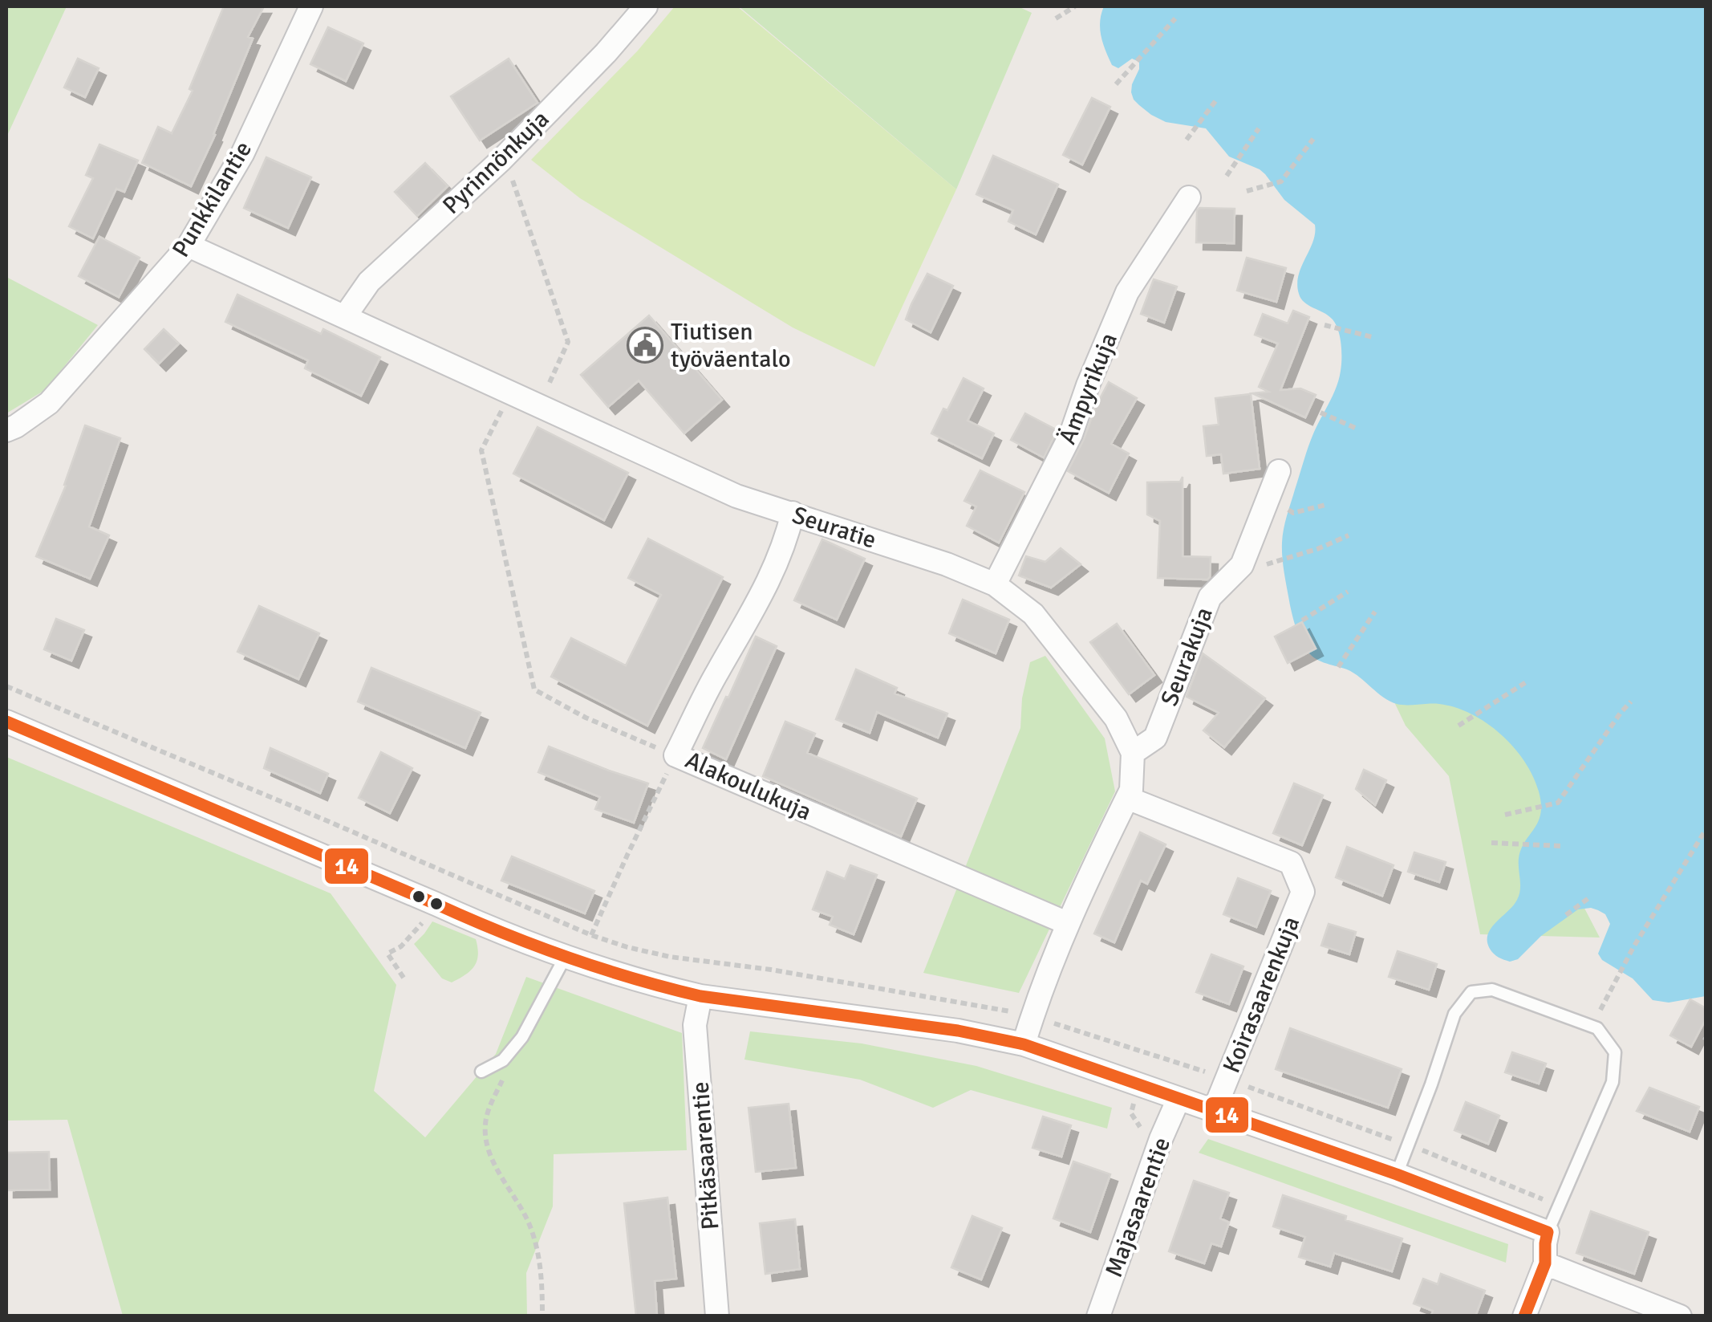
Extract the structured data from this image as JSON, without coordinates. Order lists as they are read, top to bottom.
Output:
{
  "streets": {
    "street": [
      "Pyrinnönkuja",
      "Punkkilantie",
      "Ämpyrikuja",
      "Seuratie",
      "Seurakuja",
      "Alakoulukuja",
      "Koirasaarenkuja",
      "Pitkäsaarentie",
      "Majasaarentie"
    ]
  },
  "crossings": [
    ["Pyrinnönkuja", "Seuratie"],
    ["Punkkilantie", "Seuratie"],
    ["Ämpyrikuja", "Seuratie"],
    ["Seuratie", "Seurakuja"],
    ["Seuratie", "Alakoulukuja"]
  ],
  "places": {
    "public building": ["Tiutisen työväentalo"]
  },
  "lines": ["transit line 14"]
}
